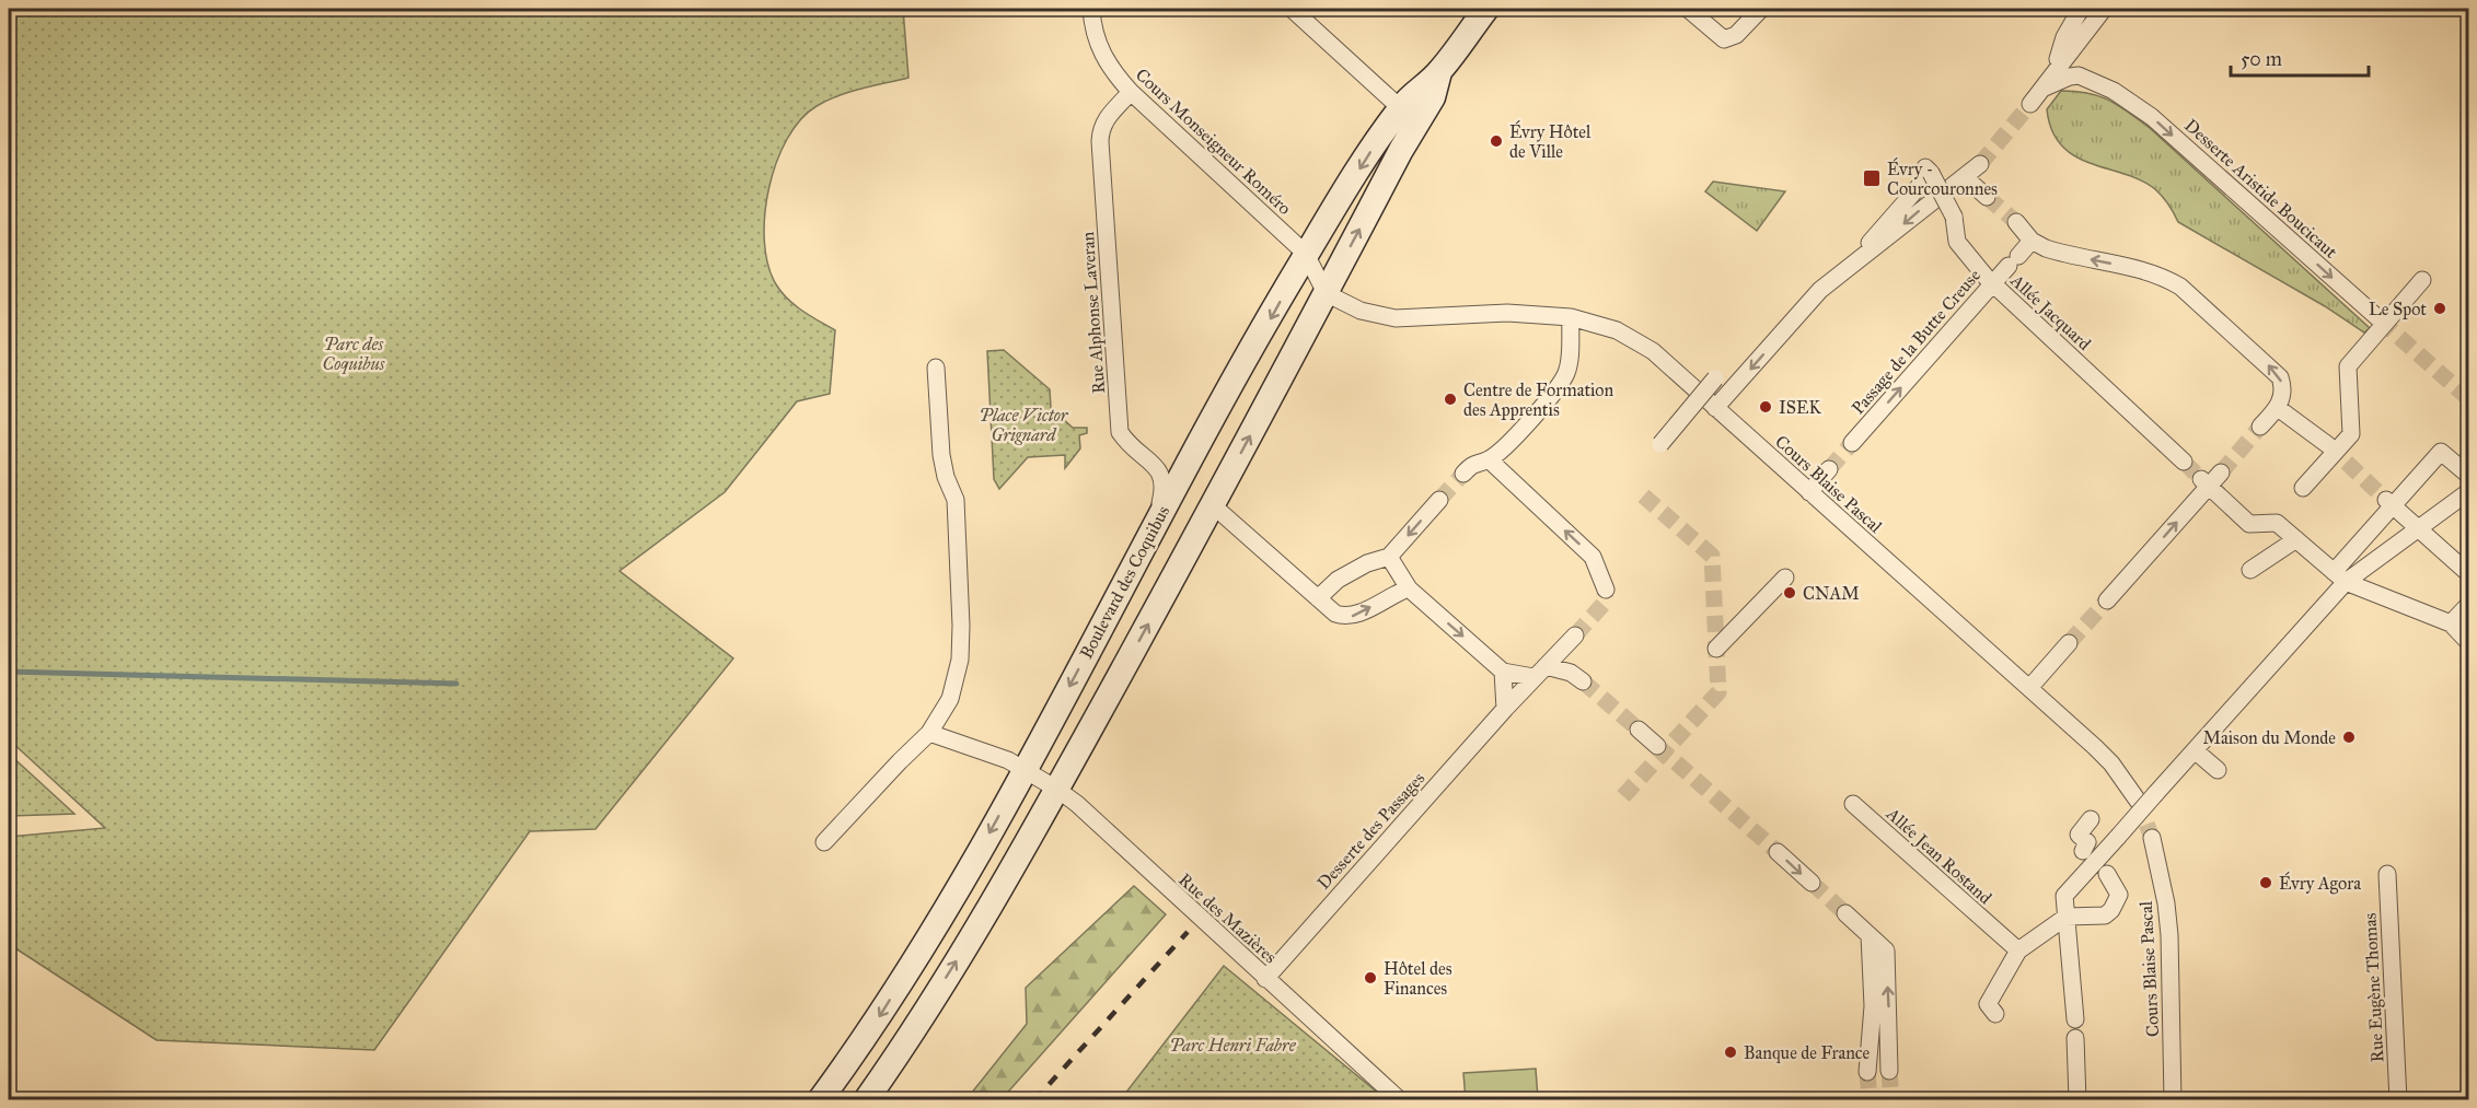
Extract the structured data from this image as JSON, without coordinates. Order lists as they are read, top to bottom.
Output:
{
  "streets": {
    "main road": ["Boulevard des Coquibus"],
    "street": [
      "Cours Monseigneur Roméro",
      "Desserte Aristide Boucicaut",
      "Allée Jacquard",
      "Rue Alphonse Laveran",
      "Passage de la Butte Creuse",
      "Cours Blaise Pascal",
      "Desserte des Passages",
      "Allée Jean Rostand",
      "Rue des Mazières",
      "Rue Eugène Thomas"
    ]
  },
  "crossings": [
    ["Cours Monseigneur Roméro", "Rue Alphonse Laveran"],
    ["Cours Monseigneur Roméro", "Cours Blaise Pascal"],
    ["Cours Monseigneur Roméro", "Boulevard des Coquibus"],
    ["Rue Alphonse Laveran", "Boulevard des Coquibus"],
    ["Cours Blaise Pascal", "Boulevard des Coquibus"],
    ["Boulevard des Coquibus", "Rue des Mazières"],
    ["Desserte des Passages", "Rue des Mazières"]
  ],
  "parks": ["Parc des Coquibus", "Place Victor Grignard", "Parc Henri Fabre"],
  "places": {
    "other": [
      "Évry Hôtel de Ville",
      "Le Spot",
      "Centre de Formation des Apprentis",
      "ISEK",
      "CNAM",
      "Maison du Monde",
      "Évry Agora",
      "Hôtel des Finances",
      "Banque de France"
    ],
    "transit": ["Évry - Courcouronnes"]
  },
  "scale_bar": "50 m"
}
